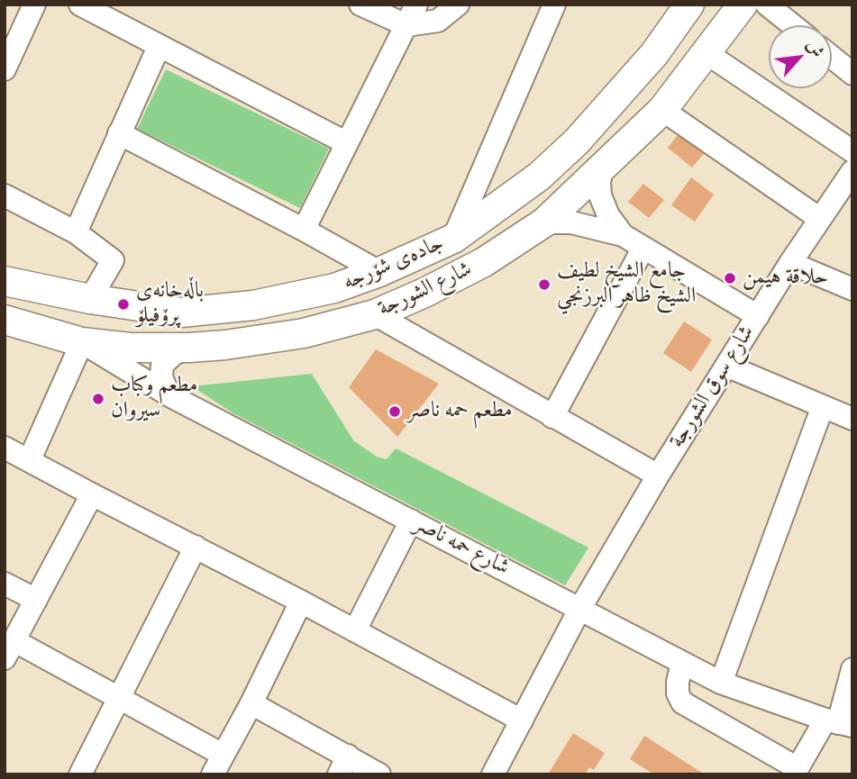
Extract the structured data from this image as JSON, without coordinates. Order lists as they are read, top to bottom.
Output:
{
  "streets": {
    "main road": ["جادەی شۆرجە", "شارع الشورجة"],
    "street": ["شارع سوق الشورجة", "شارع حمه ناصر"]
  },
  "crossings": [
    ["شارع الشورجة", "شارع حمه ناصر"],
    ["شارع سوق الشورجة", "شارع حمه ناصر"]
  ],
  "places": [
    "حلاقة هيمن",
    "جامع الشيخ لطيف الشيخ ظاهر البرزنجي",
    "باڵەخانەی پرۆفیلۆ",
    "مطعم وكباب سيروان",
    "مطعم حمه ناصر"
  ],
  "north": "top right"
}
